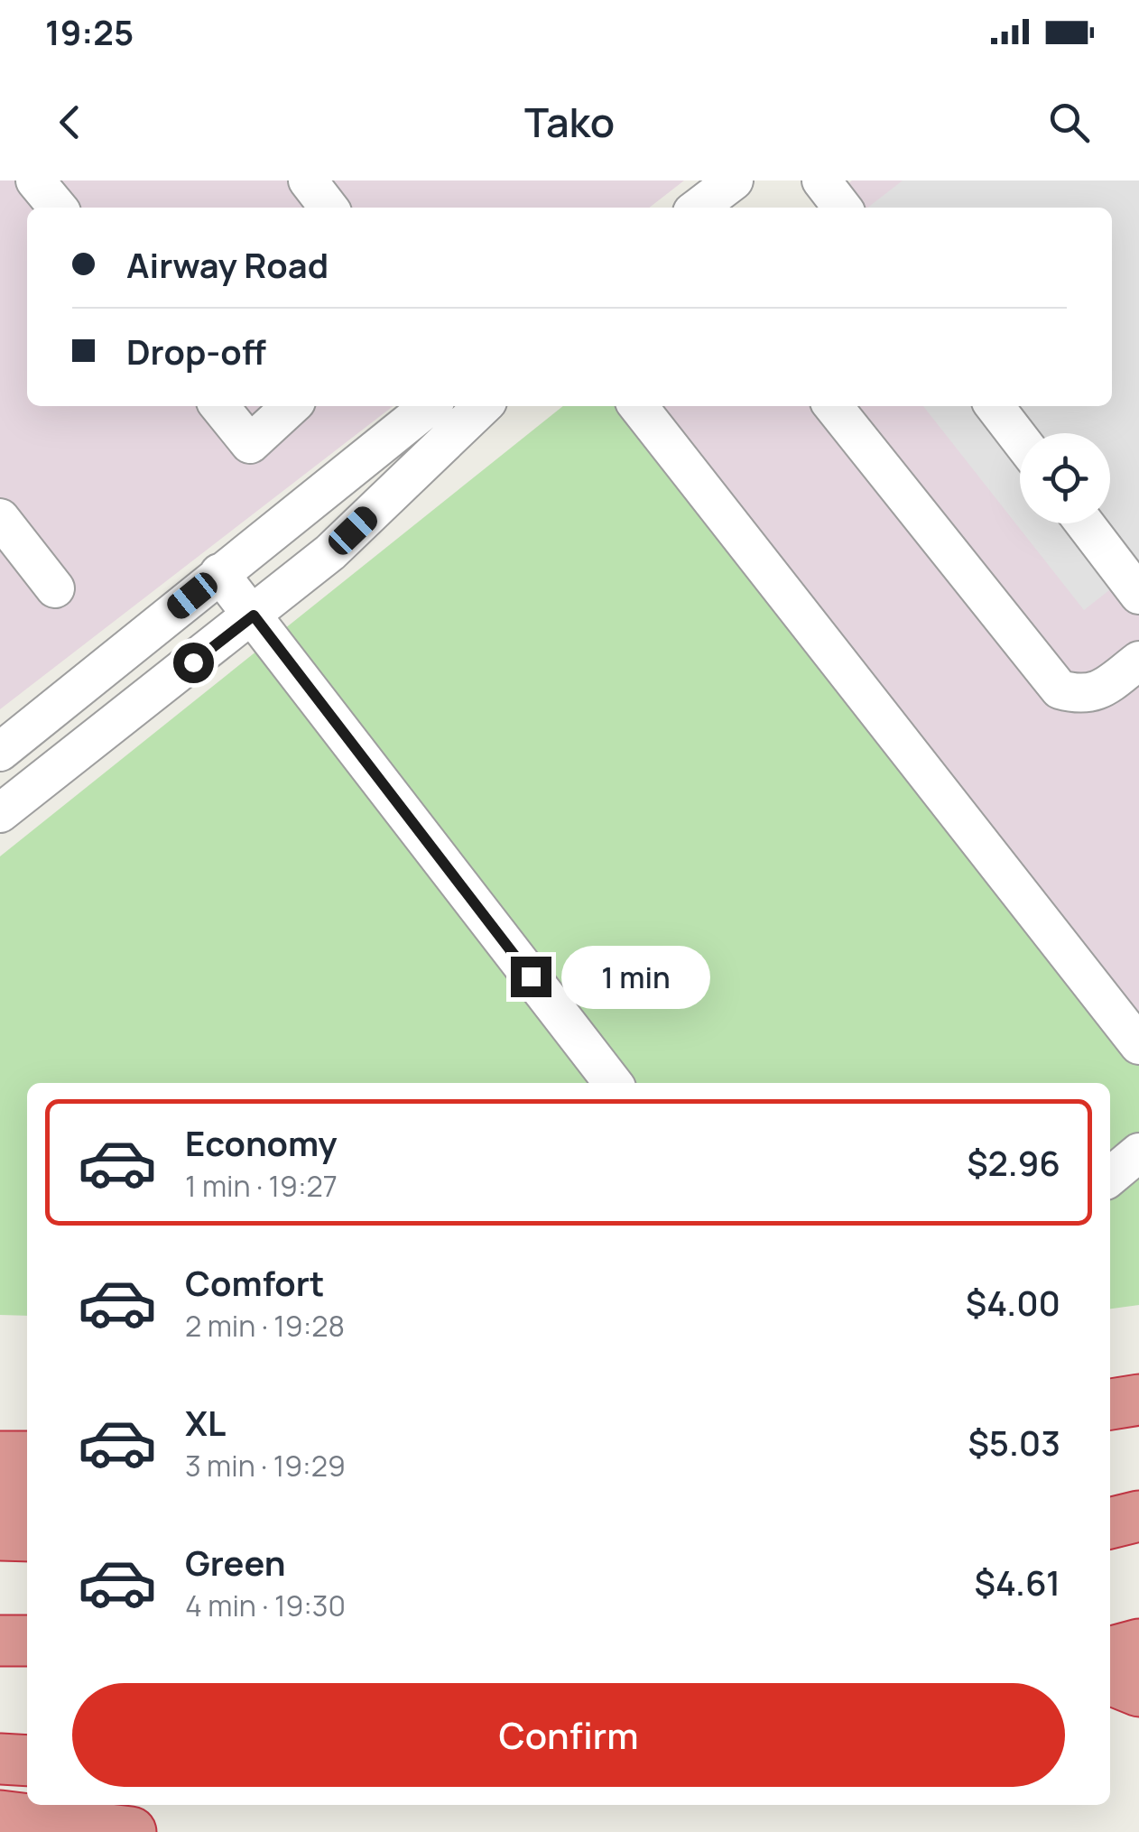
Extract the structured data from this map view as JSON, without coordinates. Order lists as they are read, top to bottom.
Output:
{
  "page": {
    "status": "19:25",
    "header": "Tako",
    "banner": ["Airway Road", "Drop-off"],
    "bubble": "1 min",
    "list": [
      {
        "name": "Economy",
        "note": "1 min · 19:27",
        "value": "$2.96"
      },
      {
        "name": "Comfort",
        "note": "2 min · 19:28",
        "value": "$4.00"
      },
      {
        "name": "XL",
        "note": "3 min · 19:29",
        "value": "$5.03"
      },
      {
        "name": "Green",
        "note": "4 min · 19:30",
        "value": "$4.61"
      }
    ],
    "buttons": "Confirm"
  }
}
